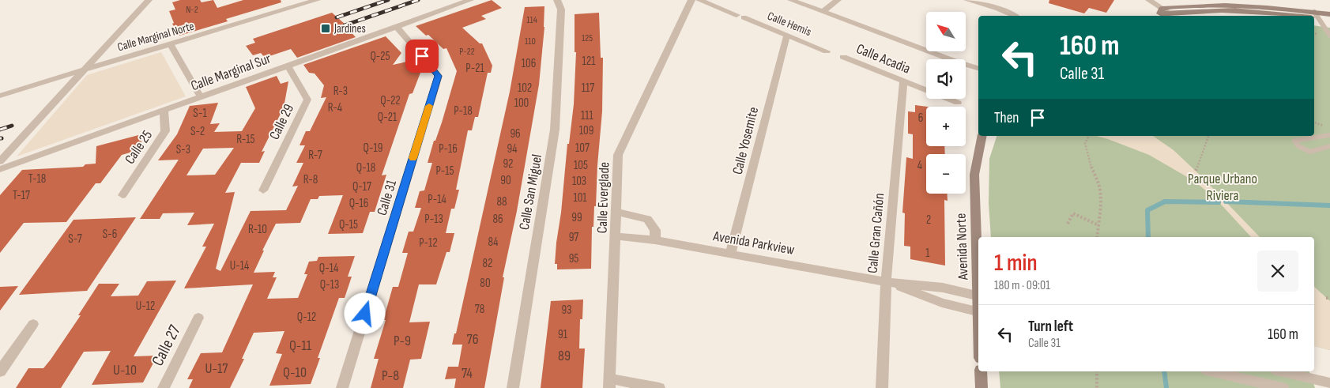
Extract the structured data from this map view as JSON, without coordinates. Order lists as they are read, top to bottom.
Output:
{
  "streets": {
    "street": [
      "Calle Hemis",
      "Calle Marginal Norte",
      "Calle Acadia",
      "Calle Marginal Sur",
      "Calle 29",
      "Calle Yosemite",
      "Calle 25",
      "Calle San Miguel",
      "Calle 31",
      "Calle Everglade",
      "Calle Gran Cañón",
      "Avenida Parkview",
      "Avenida Norte",
      "Calle 27"
    ]
  },
  "crossings": [
    ["Calle Hemis", "Calle Yosemite"],
    ["Calle Acadia", "Calle Gran Cañón"],
    ["Calle Marginal Sur", "Calle 29"],
    ["Calle Marginal Sur", "Calle 25"],
    ["Calle Marginal Sur", "Calle 31"],
    ["Calle Yosemite", "Avenida Parkview"],
    ["Calle Everglade", "Avenida Parkview"],
    ["Calle Gran Cañón", "Avenida Parkview"]
  ],
  "parks": ["Parque Urbano Riviera"],
  "places": {
    "transit": ["Jardines"]
  },
  "house_numbers": [
    "N-2",
    "114",
    "125",
    "110",
    "P-22",
    "Q-25",
    "121",
    "106",
    "P-21",
    "102",
    "117",
    "R-3",
    "Q-22",
    "100",
    "R-4",
    "P-18",
    "S-1",
    "111",
    "Q-21",
    "6",
    "109",
    "S-2",
    "96",
    "R-15",
    "Q-19",
    "107",
    "P-16",
    "94",
    "S-3",
    "R-7",
    "92",
    "105",
    "4",
    "Q-18",
    "P-15",
    "T-18",
    "R-8",
    "90",
    "103",
    "Q-17",
    "T-17",
    "101",
    "P-14",
    "88",
    "Q-16",
    "99",
    "P-13",
    "86",
    "2",
    "Q-15",
    "R-10",
    "S-6",
    "97",
    "S-7",
    "84",
    "P-12",
    "1",
    "95",
    "82",
    "U-14",
    "Q-14",
    "80",
    "Q-13",
    "U-12",
    "78",
    "93",
    "Q-12",
    "91",
    "76",
    "P-9",
    "Q-11",
    "89",
    "U-17",
    "U-10",
    "Q-10",
    "74",
    "P-8"
  ],
  "north": "top left",
  "page": {
    "map_buttons": ["+", "−"],
    "turn": ["160 m", "Calle 31"],
    "then": "Then",
    "heading": ["1 min", "180 m · 09:01"],
    "list": [
      {
        "name": "Turn left",
        "note": "Calle 31",
        "value": "160 m"
      }
    ]
  }
}
